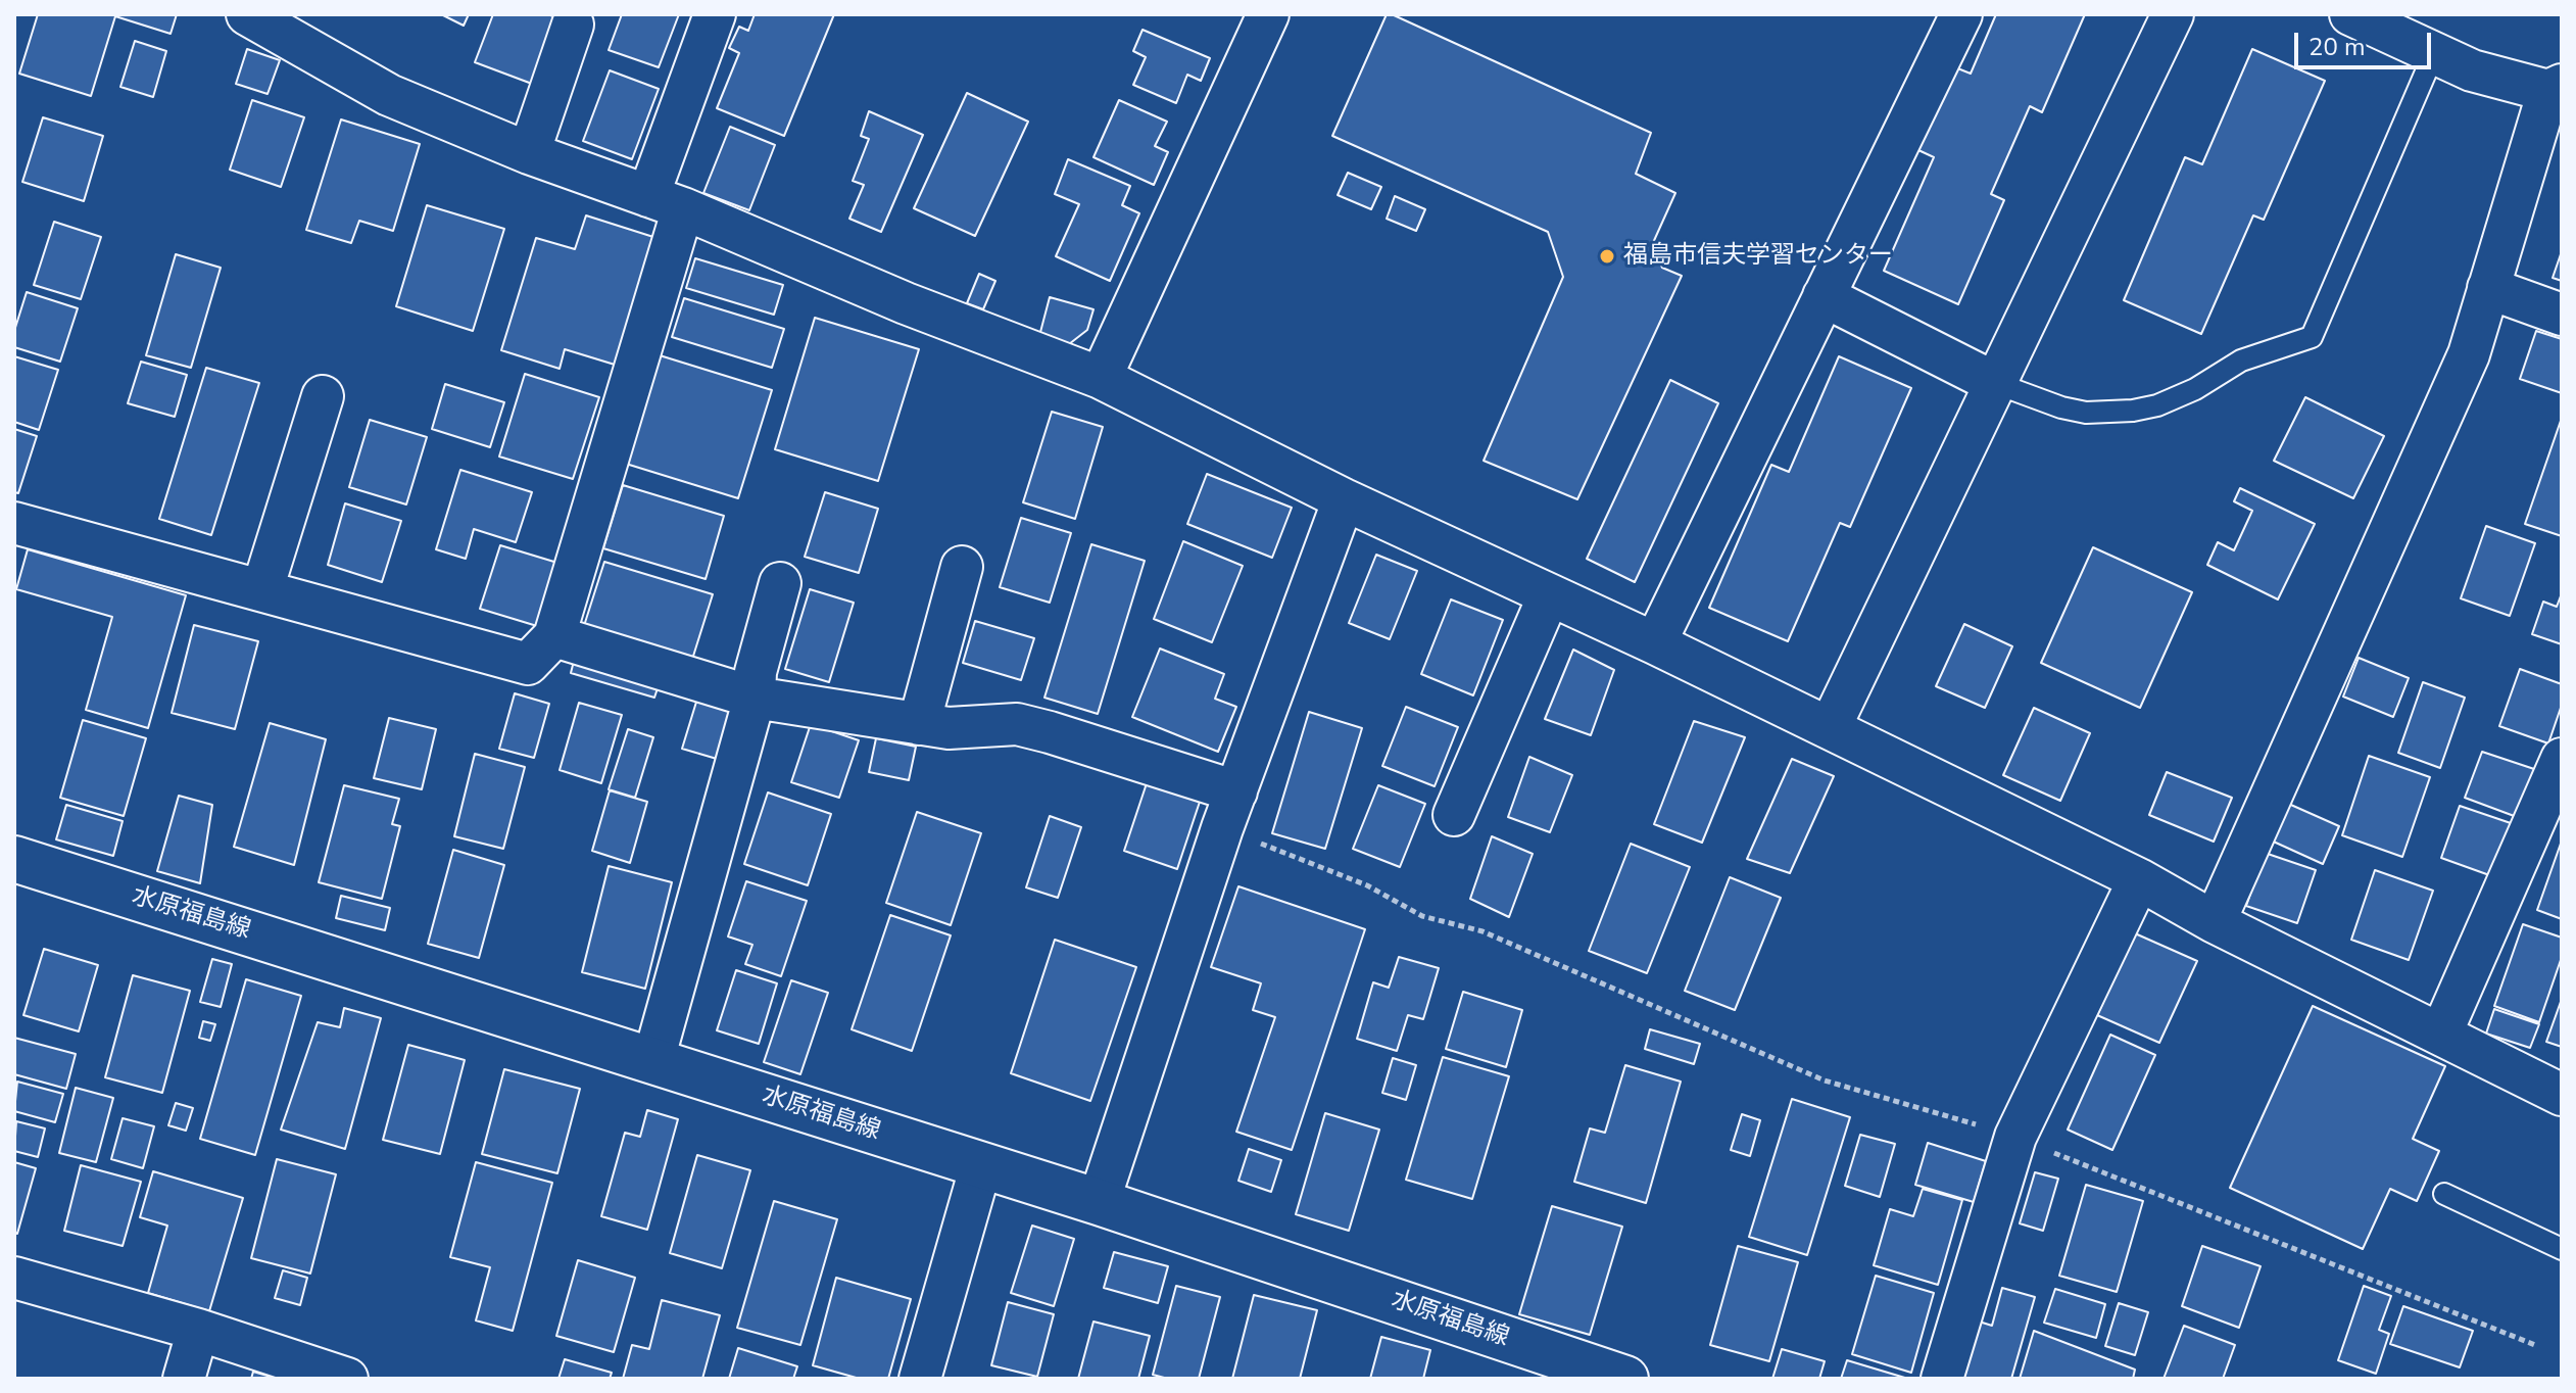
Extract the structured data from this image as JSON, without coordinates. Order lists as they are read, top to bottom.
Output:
{
  "streets": {
    "main road": ["水原福島線"]
  },
  "places": ["福島市信夫学習センター"],
  "scale_bar": "20 m"
}
